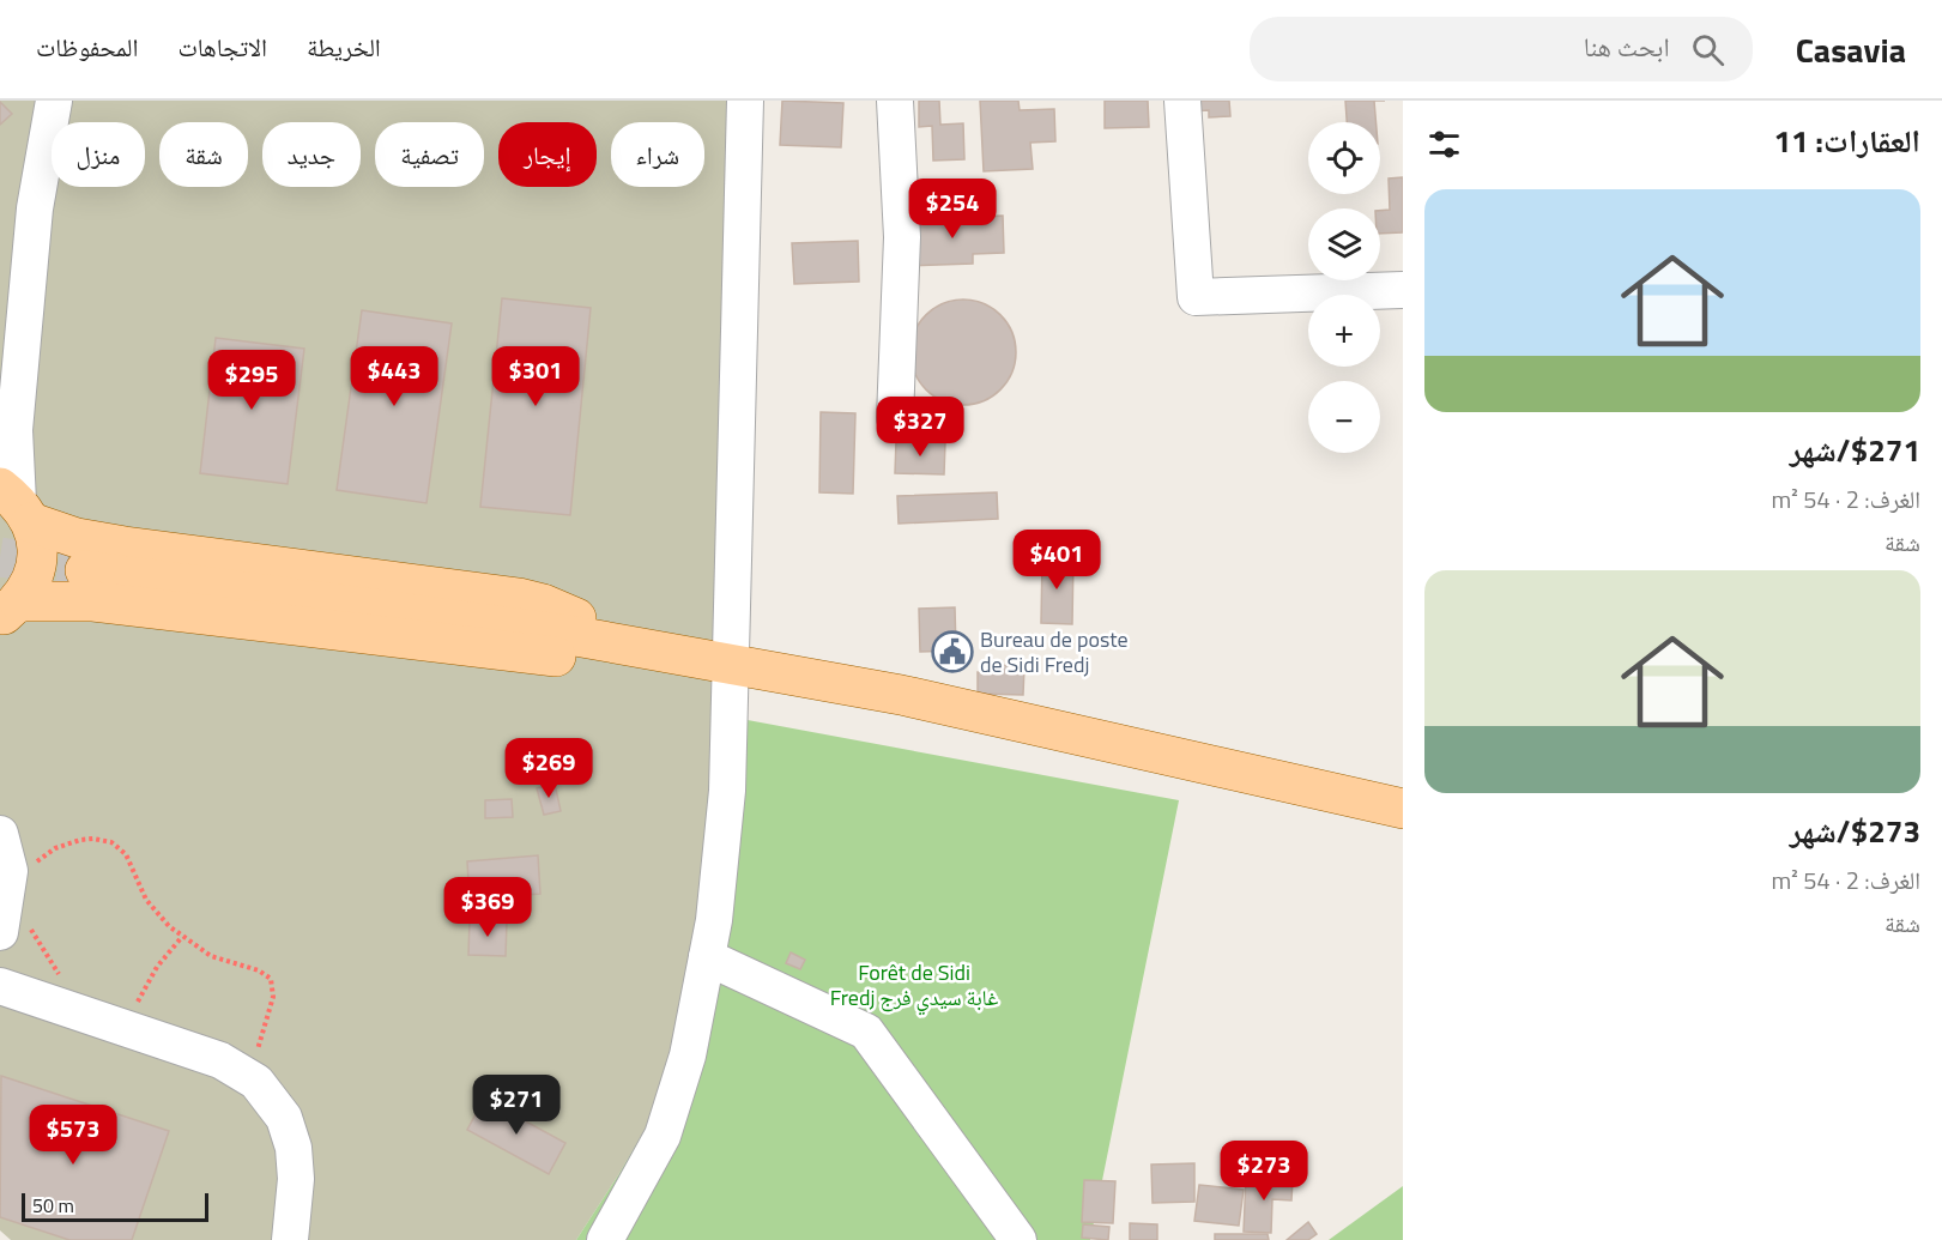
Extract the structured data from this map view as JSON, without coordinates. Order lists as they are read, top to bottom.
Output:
{
  "parks": ["Forêt de Sidi Fredj غابة سيدي فرج"],
  "places": {
    "public building": ["Bureau de poste de Sidi Fredj"]
  },
  "scale_bar": "50 m",
  "page": {
    "header": "Casavia",
    "search": "ابحث هنا",
    "nav": ["الخريطة", "الاتجاهات", "المحفوظات"],
    "heading": "العقارات: 11",
    "map_buttons": ["+", "−"],
    "chip": [
      "شراء",
      "إيجار",
      "تصفية",
      "جديد",
      "شقة",
      "منزل"
    ],
    "price": [
      "$254",
      "$443",
      "$301",
      "$295",
      "$327",
      "$401",
      "$269",
      "$369",
      "$271",
      "$573",
      "$273"
    ],
    "list": [
      {
        "name": "$271/شهر",
        "note": "الغرف: 2 · 54 m² · شقة"
      },
      {
        "name": "$273/شهر",
        "note": "الغرف: 2 · 54 m² · شقة"
      }
    ],
    "scale": "50 m"
  }
}
